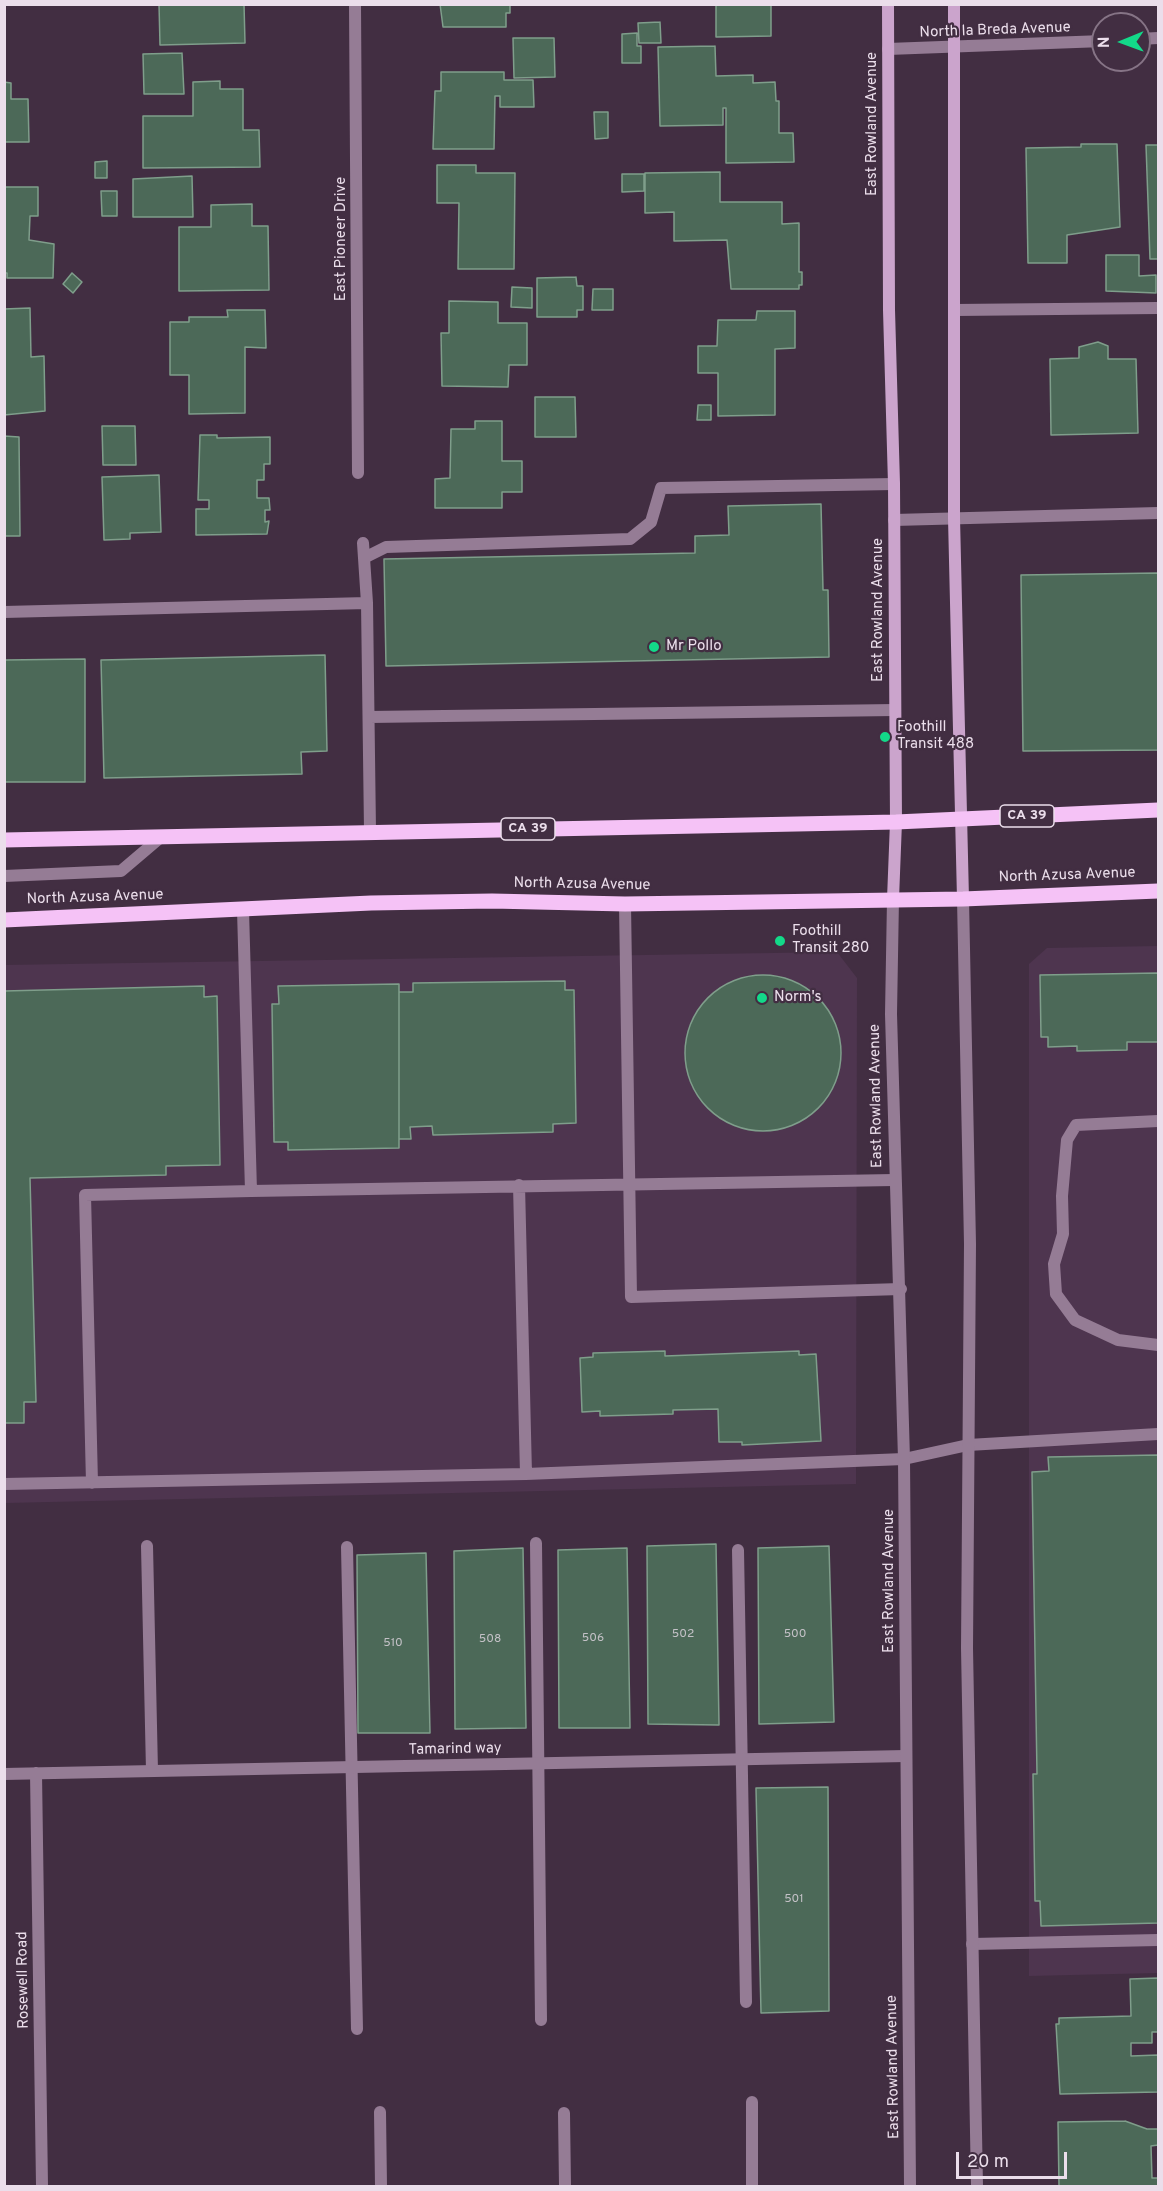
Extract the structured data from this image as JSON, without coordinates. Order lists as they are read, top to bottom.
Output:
{
  "streets": {
    "main road": ["East Rowland Avenue", "CA 39", "North Azusa Avenue"],
    "street": [
      "North la Breda Avenue",
      "East Pioneer Drive",
      "Tamarind way",
      "Rosewell Road"
    ]
  },
  "crossings": [
    ["North la Breda Avenue", "East Rowland Avenue"],
    ["East Rowland Avenue", "CA 39"],
    ["East Rowland Avenue", "North Azusa Avenue"],
    ["East Rowland Avenue", "Tamarind way"],
    ["Tamarind way", "Rosewell Road"]
  ],
  "places": [
    "Mr Pollo",
    "Foothill Transit 488",
    "Foothill Transit 280",
    "Norm's"
  ],
  "house_numbers": [
    "502",
    "500",
    "506",
    "508",
    "510",
    "501"
  ],
  "scale_bar": "20 m",
  "north": "left"
}
